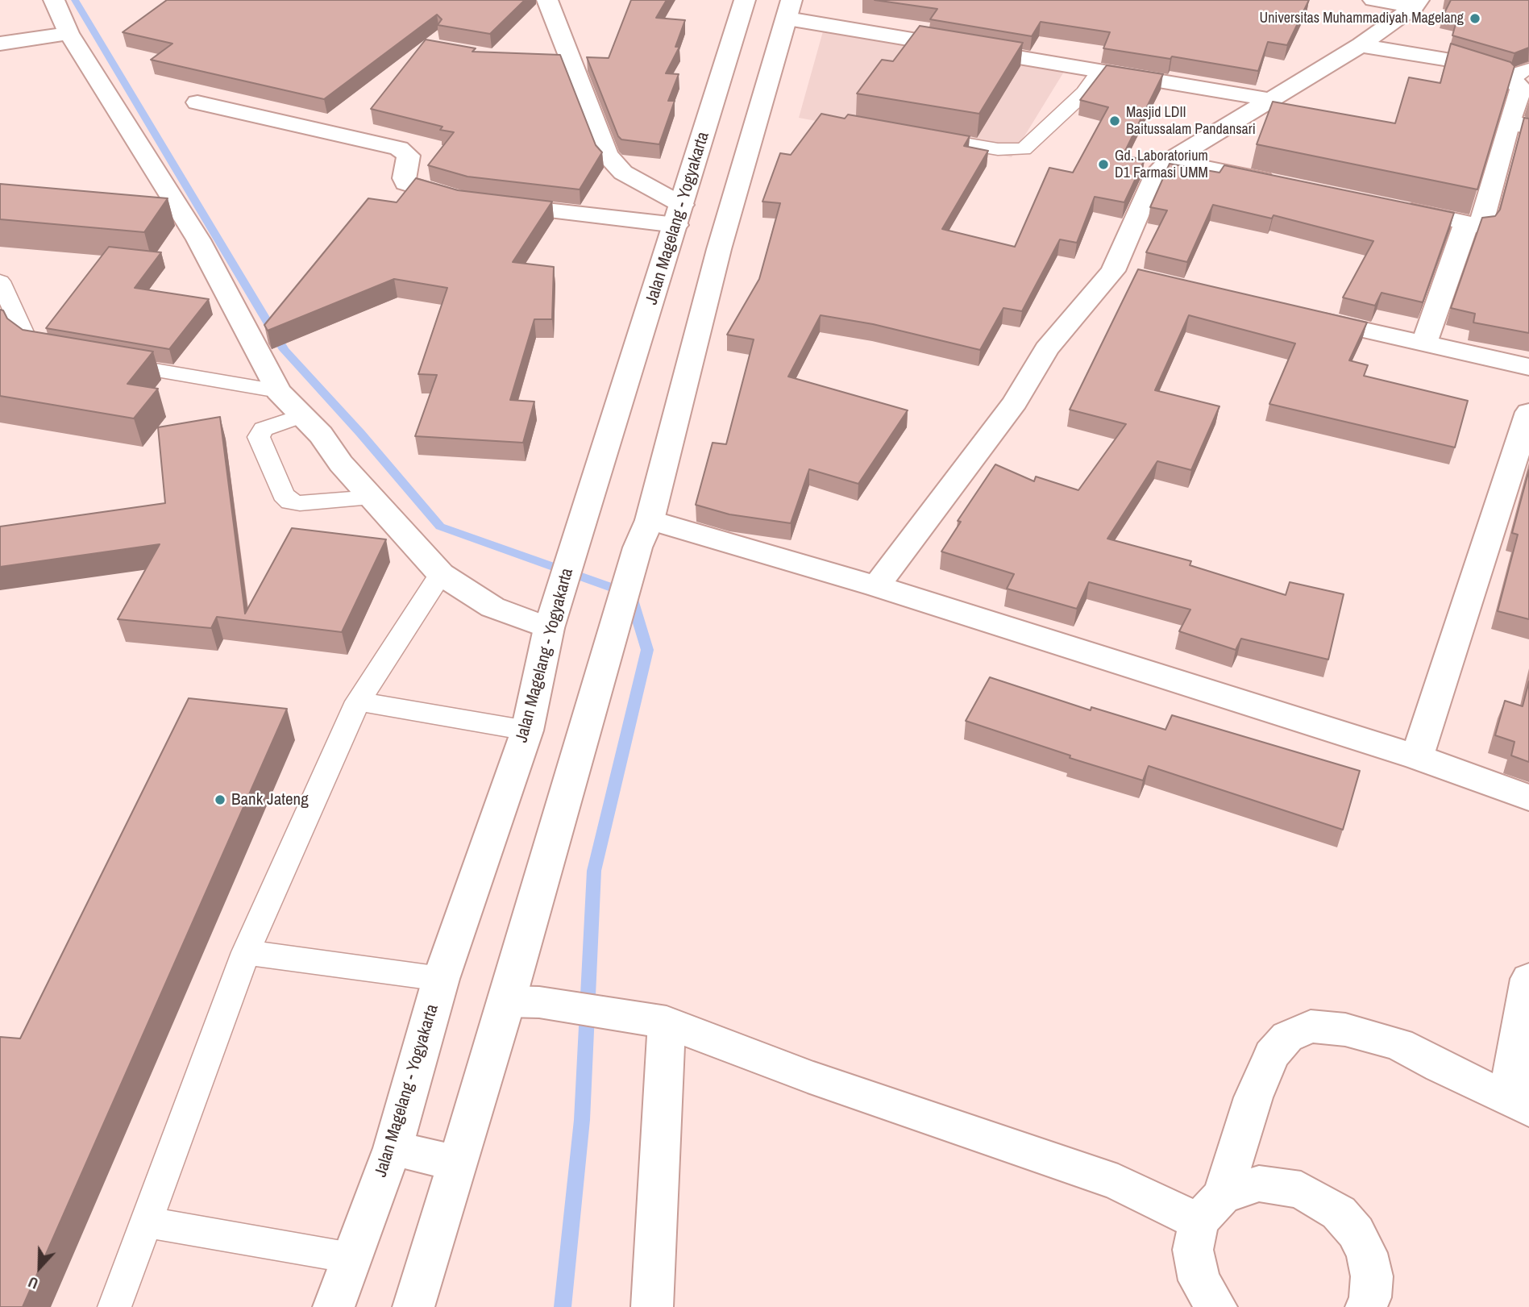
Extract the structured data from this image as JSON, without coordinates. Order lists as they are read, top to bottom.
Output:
{
  "streets": {
    "main road": ["Jalan Magelang - Yogyakarta"]
  },
  "places": [
    "Universitas Muhammadiyah Magelang",
    "Masjid LDII Baitussalam Pandansari",
    "Gd. Laboratorium D1 Farmasi UMM",
    "Bank Jateng"
  ],
  "north": "bottom"
}
